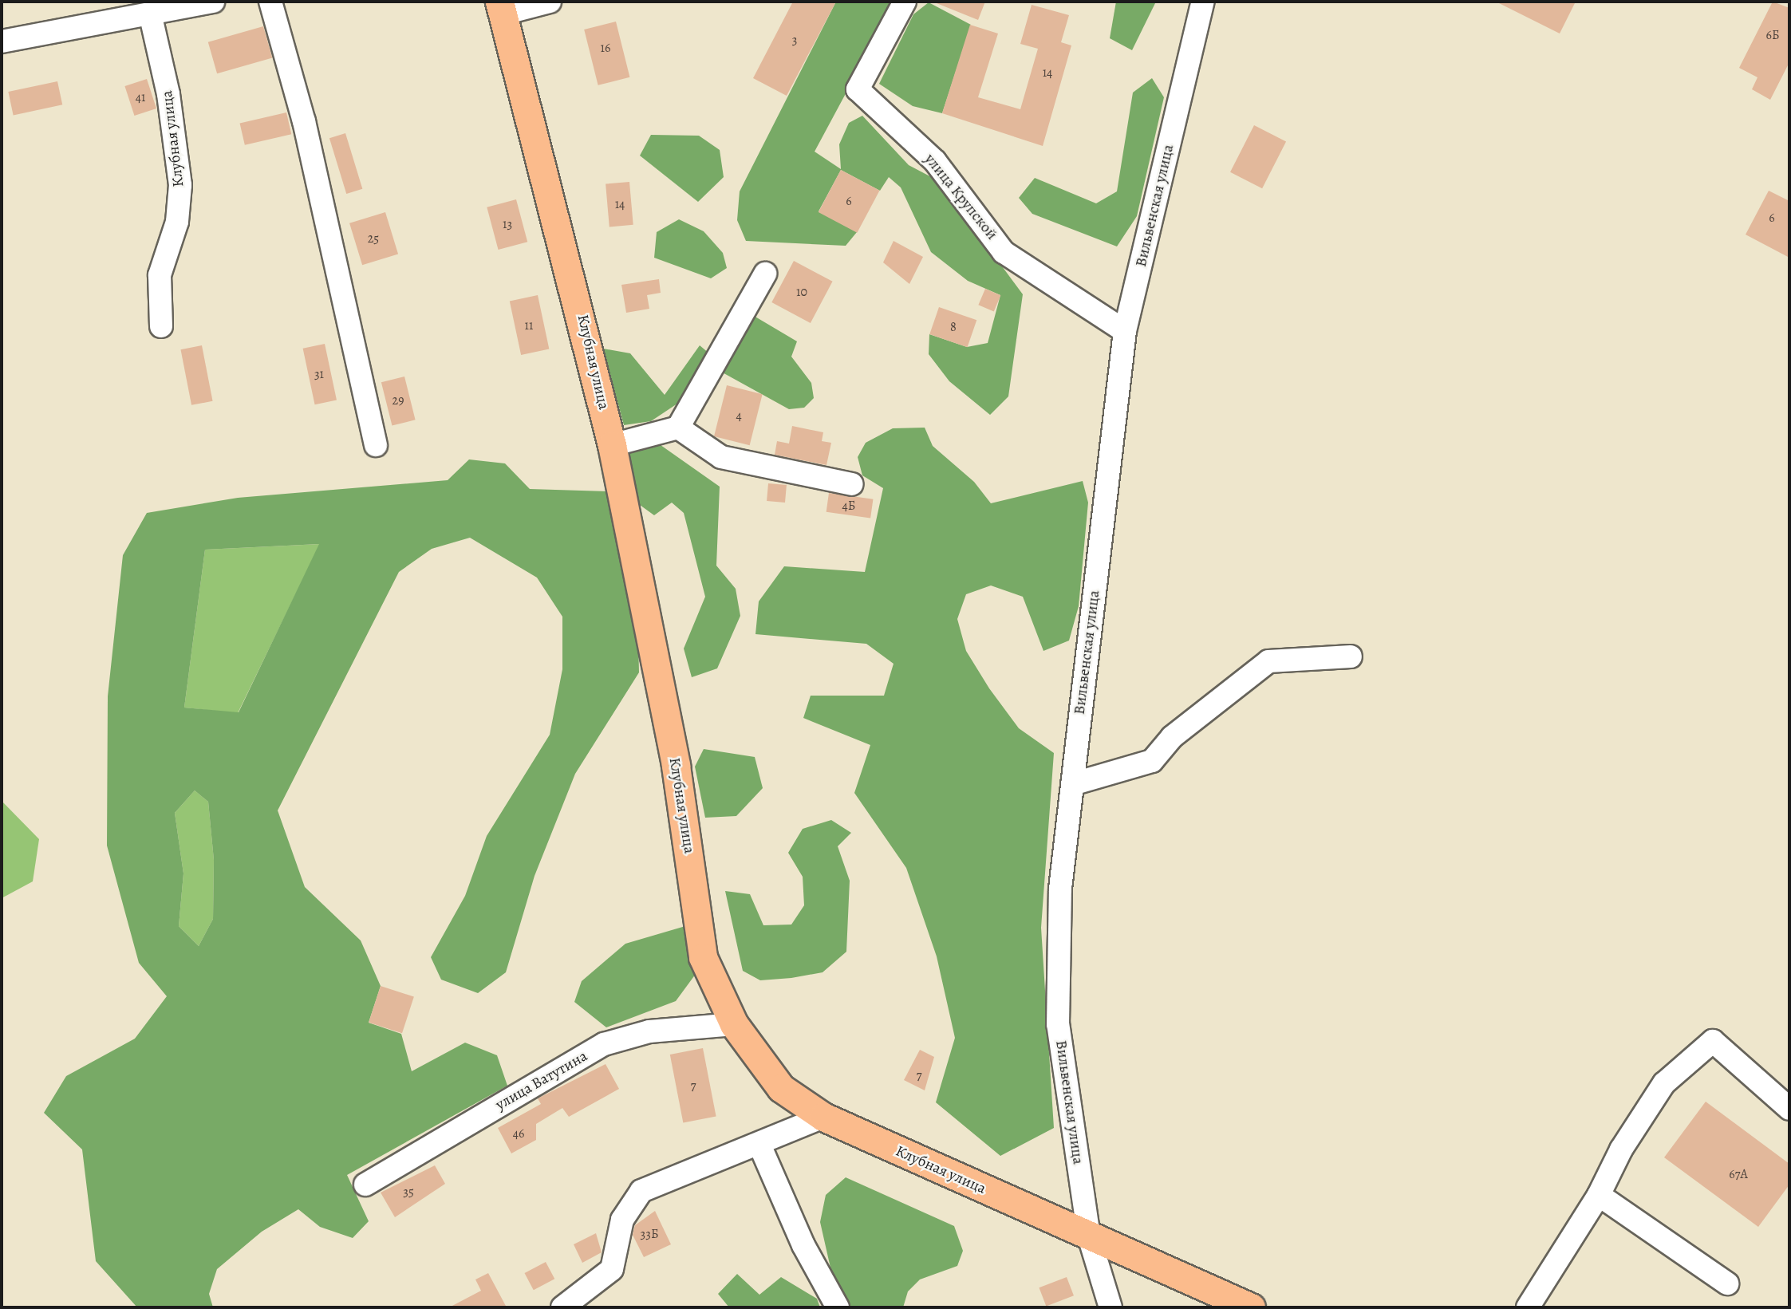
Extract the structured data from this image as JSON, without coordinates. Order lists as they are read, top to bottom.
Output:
{
  "streets": {
    "main road": ["Клубная улица"],
    "street": ["улица Крупской", "Вильвенская улица", "улица Ватутина"]
  },
  "crossings": [
    ["Клубная улица", "Вильвенская улица"],
    ["Клубная улица", "улица Ватутина"],
    ["улица Крупской", "Вильвенская улица"]
  ],
  "house_numbers": [
    "6Б",
    "3",
    "16",
    "14",
    "41",
    "6",
    "14",
    "6",
    "13",
    "25",
    "10",
    "11",
    "8",
    "31",
    "29",
    "4",
    "4Б",
    "7",
    "7",
    "46",
    "67А",
    "35",
    "33Б"
  ]
}
